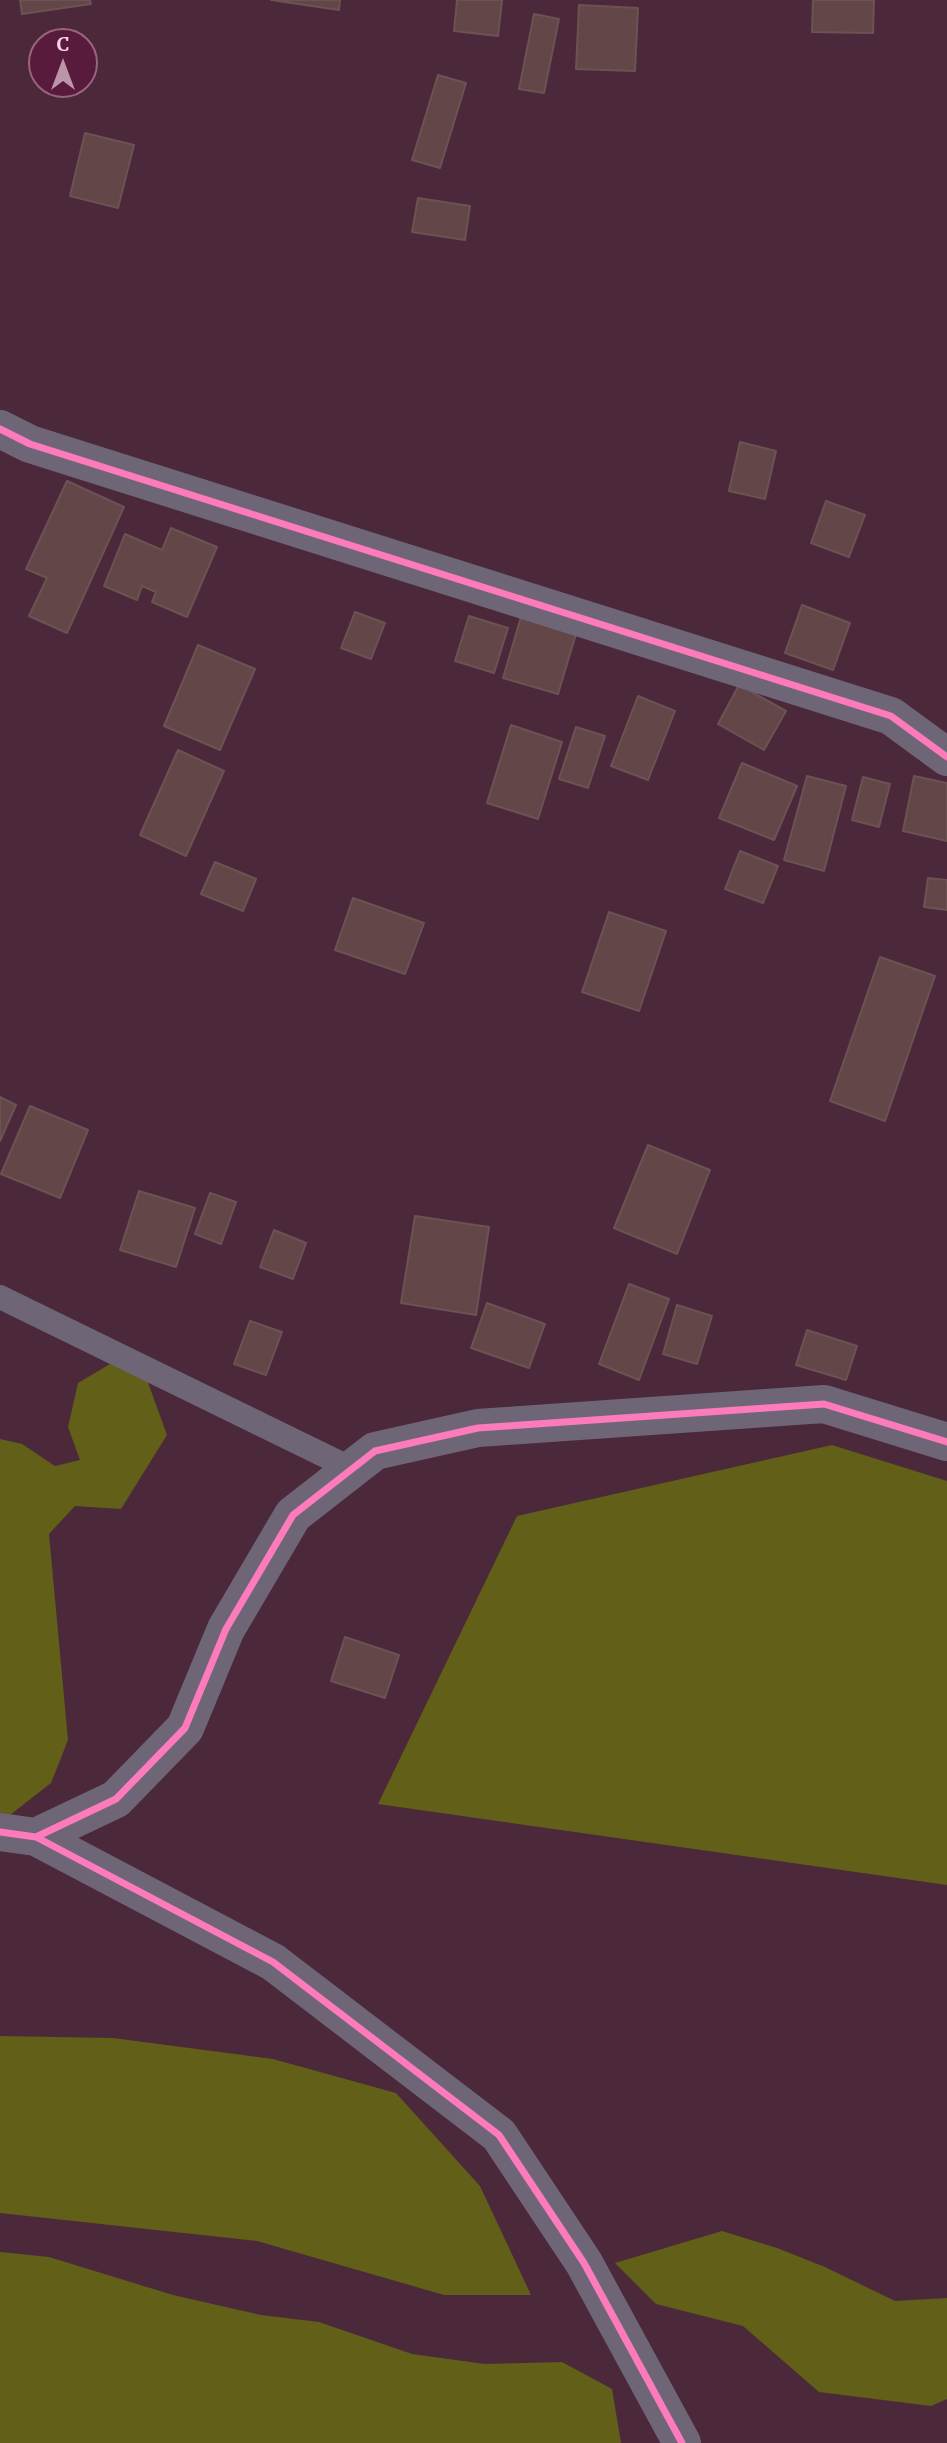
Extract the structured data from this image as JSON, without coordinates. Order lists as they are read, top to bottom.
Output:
{
  "north": "top"
}
